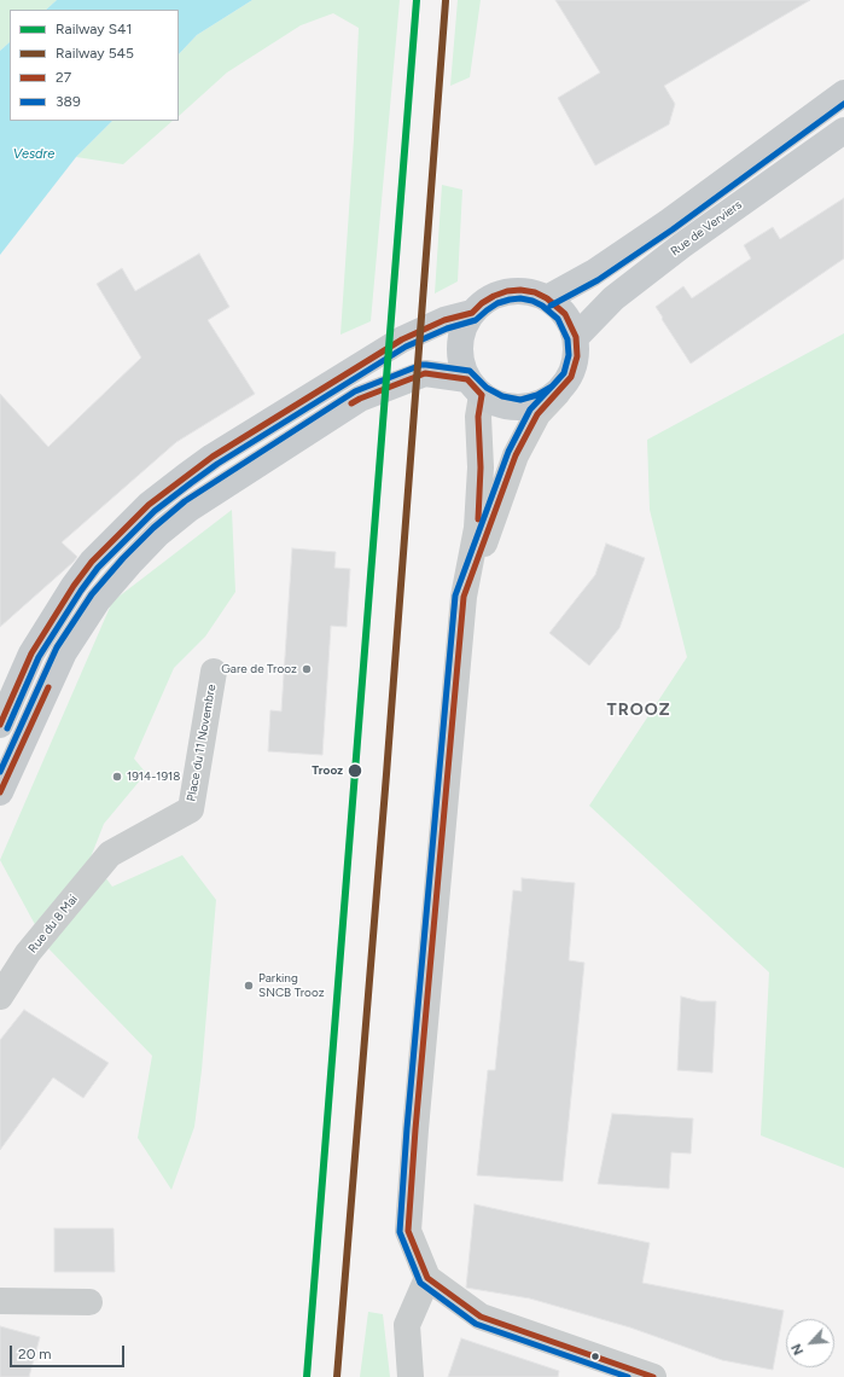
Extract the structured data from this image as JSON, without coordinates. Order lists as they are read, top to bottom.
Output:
{
  "streets": {
    "main road": ["Rue de Verviers"],
    "street": ["Place du 11 Novembre", "Rue du 8 Mai"]
  },
  "crossings": [
    ["Place du 11 Novembre", "Rue du 8 Mai"]
  ],
  "districts": ["TROOZ"],
  "water": ["Vesdre"],
  "places": [
    "Gare de Trooz",
    "Trooz",
    "1914-1918",
    "Parking SNCB Trooz"
  ],
  "lines": [
    "rail line S41",
    "rail line 545",
    "transit line 389",
    "transit line 27"
  ],
  "legend": [
    "Railway S41",
    "Railway 545",
    "27",
    "389"
  ],
  "scale_bar": "20 m",
  "north": "bottom left"
}
